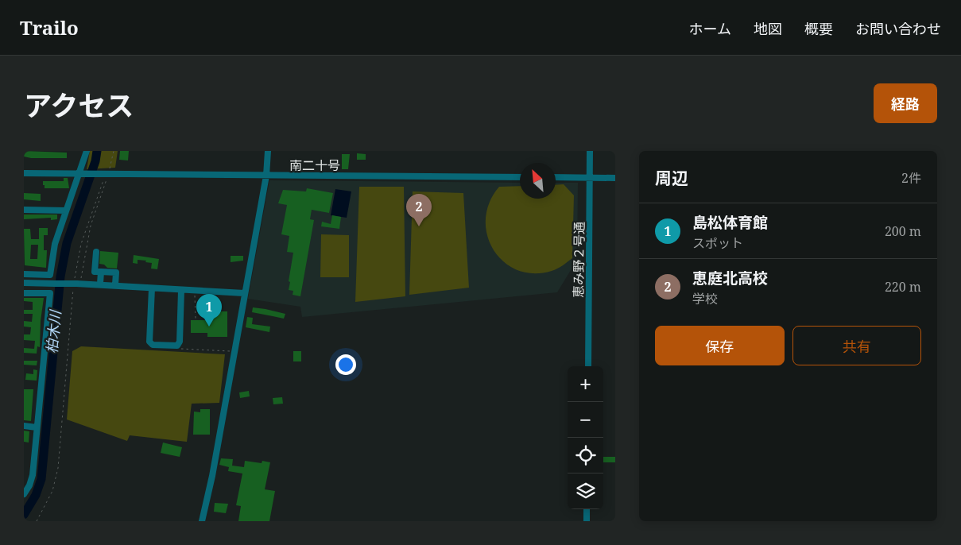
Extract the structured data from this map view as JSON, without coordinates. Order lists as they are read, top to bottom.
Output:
{
  "streets": {
    "street": ["南二十号", "恵み野２号通"]
  },
  "water": ["柏木川"],
  "north": "top left",
  "page": {
    "header": "Trailo",
    "nav": [
      "ホーム",
      "地図",
      "概要",
      "お問い合わせ"
    ],
    "title": "アクセス",
    "buttons": [
      "経路",
      ["保存", "共有"]
    ],
    "heading": ["周辺", "2件"],
    "pins": ["2", "1"],
    "list": [
      {
        "mark": "1",
        "name": "島松体育館",
        "note": "スポット",
        "value": "200 m"
      },
      {
        "mark": "2",
        "name": "恵庭北高校",
        "note": "学校",
        "value": "220 m"
      }
    ],
    "map_buttons": ["+", "−"]
  }
}
